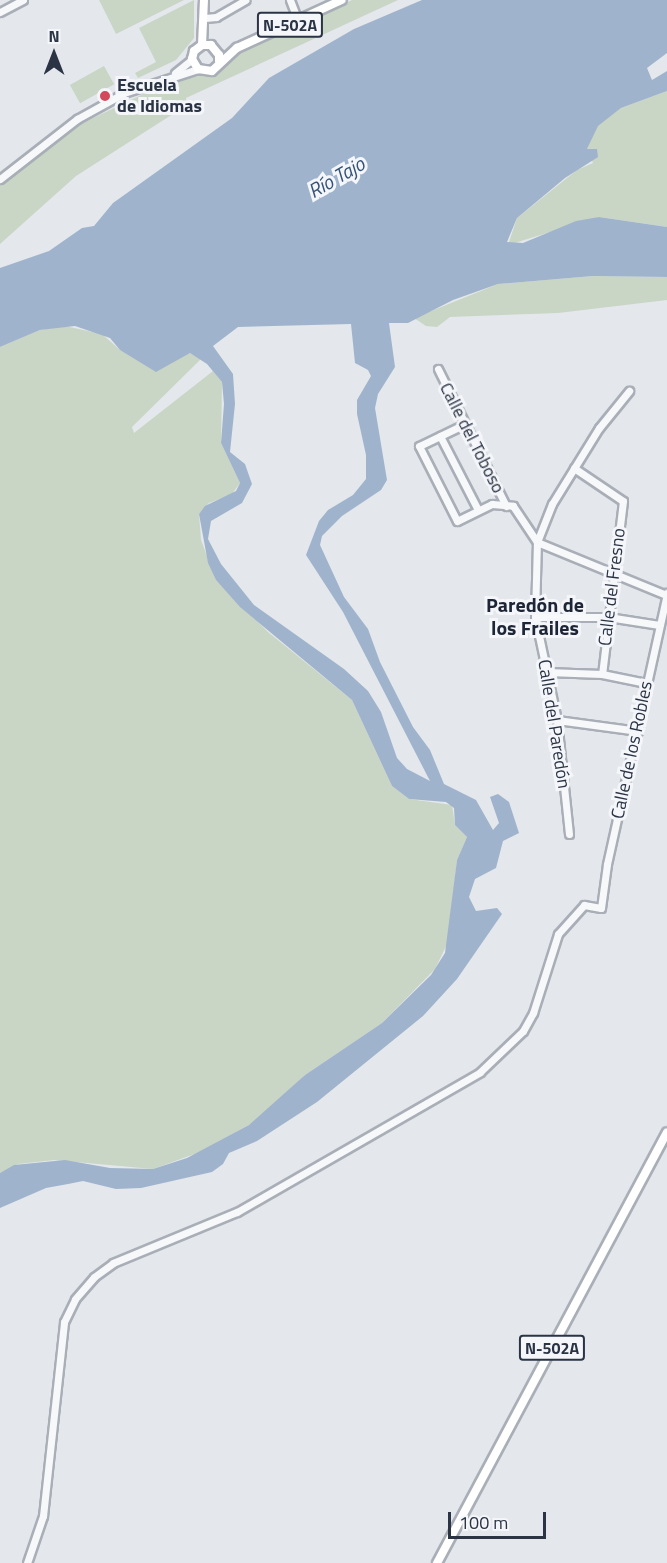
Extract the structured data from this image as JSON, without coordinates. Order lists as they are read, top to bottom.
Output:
{
  "streets": {
    "main road": ["N-502A"],
    "street": [
      "Calle del Toboso",
      "Calle del Fresno",
      "Calle del Paredón",
      "Calle de los Robles"
    ]
  },
  "crossings": [
    ["Calle del Fresno", "Calle del Paredón"]
  ],
  "districts": ["Paredón de los Frailes"],
  "water": ["Río Tajo"],
  "places": ["Escuela de Idiomas"],
  "scale_bar": "100 m",
  "north": "top"
}
